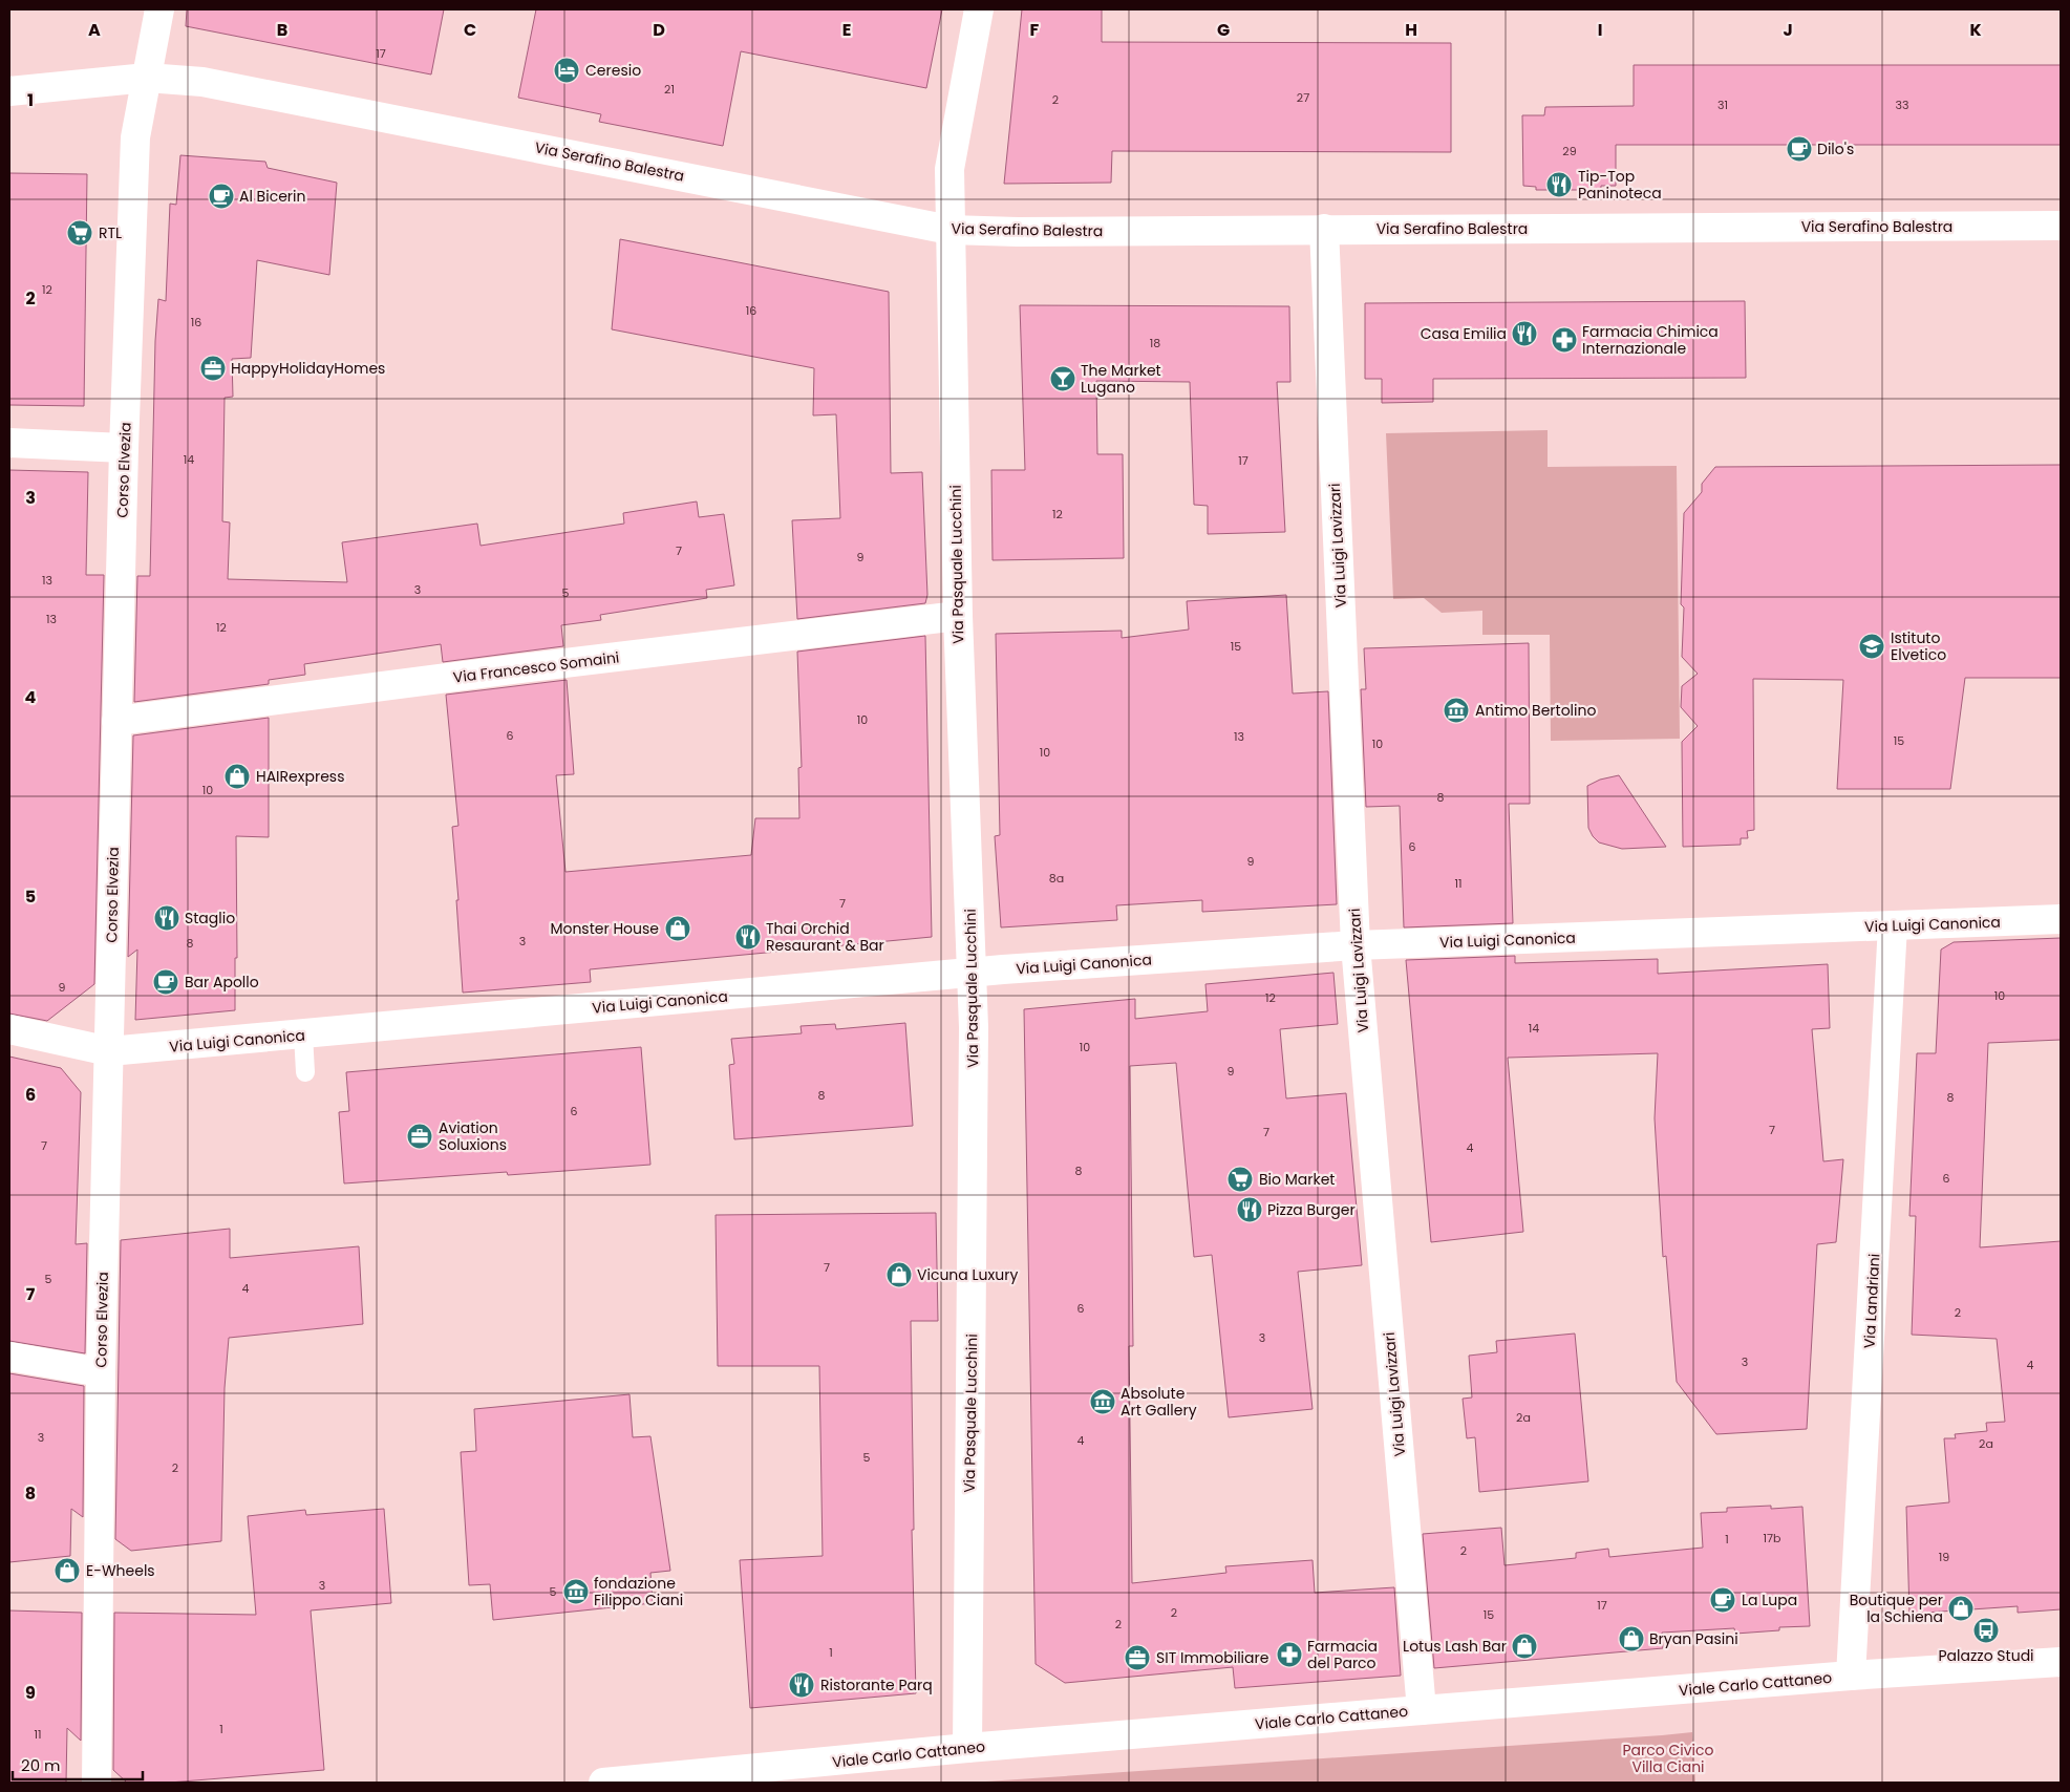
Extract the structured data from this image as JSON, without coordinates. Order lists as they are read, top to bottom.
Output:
{
  "streets": {
    "street": [
      "Via Serafino Balestra",
      "Corso Elvezia",
      "Via Luigi Lavizzari",
      "Via Pasquale Lucchini",
      "Via Francesco Somaini",
      "Via Luigi Canonica",
      "Via Landriani",
      "Viale Carlo Cattaneo"
    ]
  },
  "crossings": [
    ["Via Serafino Balestra", "Corso Elvezia"],
    ["Via Serafino Balestra", "Via Luigi Lavizzari"],
    ["Via Serafino Balestra", "Via Pasquale Lucchini"],
    ["Corso Elvezia", "Via Francesco Somaini"],
    ["Corso Elvezia", "Via Luigi Canonica"],
    ["Via Luigi Lavizzari", "Via Luigi Canonica"],
    ["Via Luigi Lavizzari", "Viale Carlo Cattaneo"],
    ["Via Pasquale Lucchini", "Via Francesco Somaini"],
    ["Via Pasquale Lucchini", "Via Luigi Canonica"],
    ["Via Pasquale Lucchini", "Viale Carlo Cattaneo"],
    ["Via Luigi Canonica", "Via Landriani"],
    ["Via Landriani", "Viale Carlo Cattaneo"]
  ],
  "parks": ["Parco Civico Villa Ciani"],
  "places": {
    "hotel": ["Ceresio"],
    "cafe": [
      "Dilo's",
      "Al Bicerin",
      "Bar Apollo",
      "La Lupa"
    ],
    "restaurant": [
      "Tip-Top Paninoteca",
      "Casa Emilia",
      "Staglio",
      "Thai Orchid Resaurant & Bar",
      "Pizza Burger",
      "Ristorante Parq"
    ],
    "supermarket": ["RTL", "Bio Market"],
    "pharmacy": ["Farmacia Chimica Internazionale", "Farmacia del Parco"],
    "office": ["HappyHolidayHomes", "Aviation Soluxions", "SIT Immobiliare"],
    "bar": ["The Market Lugano"],
    "school or university": ["Istituto Elvetico"],
    "museum": ["Antimo Bertolino", "Absolute Art Gallery", "fondazione Filippo Ciani"],
    "shop": [
      "HAIRexpress",
      "Monster House",
      "Vicuna Luxury",
      "E-Wheels",
      "Boutique per la Schiena",
      "Bryan Pasini",
      "Lotus Lash Bar"
    ],
    "bus stop": ["Palazzo Studi"]
  },
  "house_numbers": [
    "17",
    "21",
    "27",
    "2",
    "31",
    "33",
    "29",
    "12",
    "16",
    "16",
    "18",
    "14",
    "17",
    "12",
    "7",
    "9",
    "13",
    "3",
    "5",
    "13",
    "12",
    "15",
    "10",
    "6",
    "13",
    "15",
    "10",
    "10",
    "10",
    "8",
    "6",
    "9",
    "8a",
    "11",
    "7",
    "3",
    "8",
    "9",
    "10",
    "12",
    "14",
    "10",
    "9",
    "8",
    "8",
    "6",
    "7",
    "7",
    "7",
    "4",
    "8",
    "6",
    "7",
    "5",
    "4",
    "6",
    "2",
    "3",
    "3",
    "4",
    "2a",
    "3",
    "4",
    "2a",
    "5",
    "2",
    "17b",
    "1",
    "2",
    "19",
    "3",
    "5",
    "17",
    "2",
    "15",
    "2",
    "1",
    "1",
    "11"
  ],
  "scale_bar": "20 m",
  "grid": {
    "columns": [
      "A",
      "B",
      "C",
      "D",
      "E",
      "F",
      "G",
      "H",
      "I",
      "J",
      "K"
    ],
    "rows": [
      "1",
      "2",
      "3",
      "4",
      "5",
      "6",
      "7",
      "8",
      "9"
    ]
  }
}
